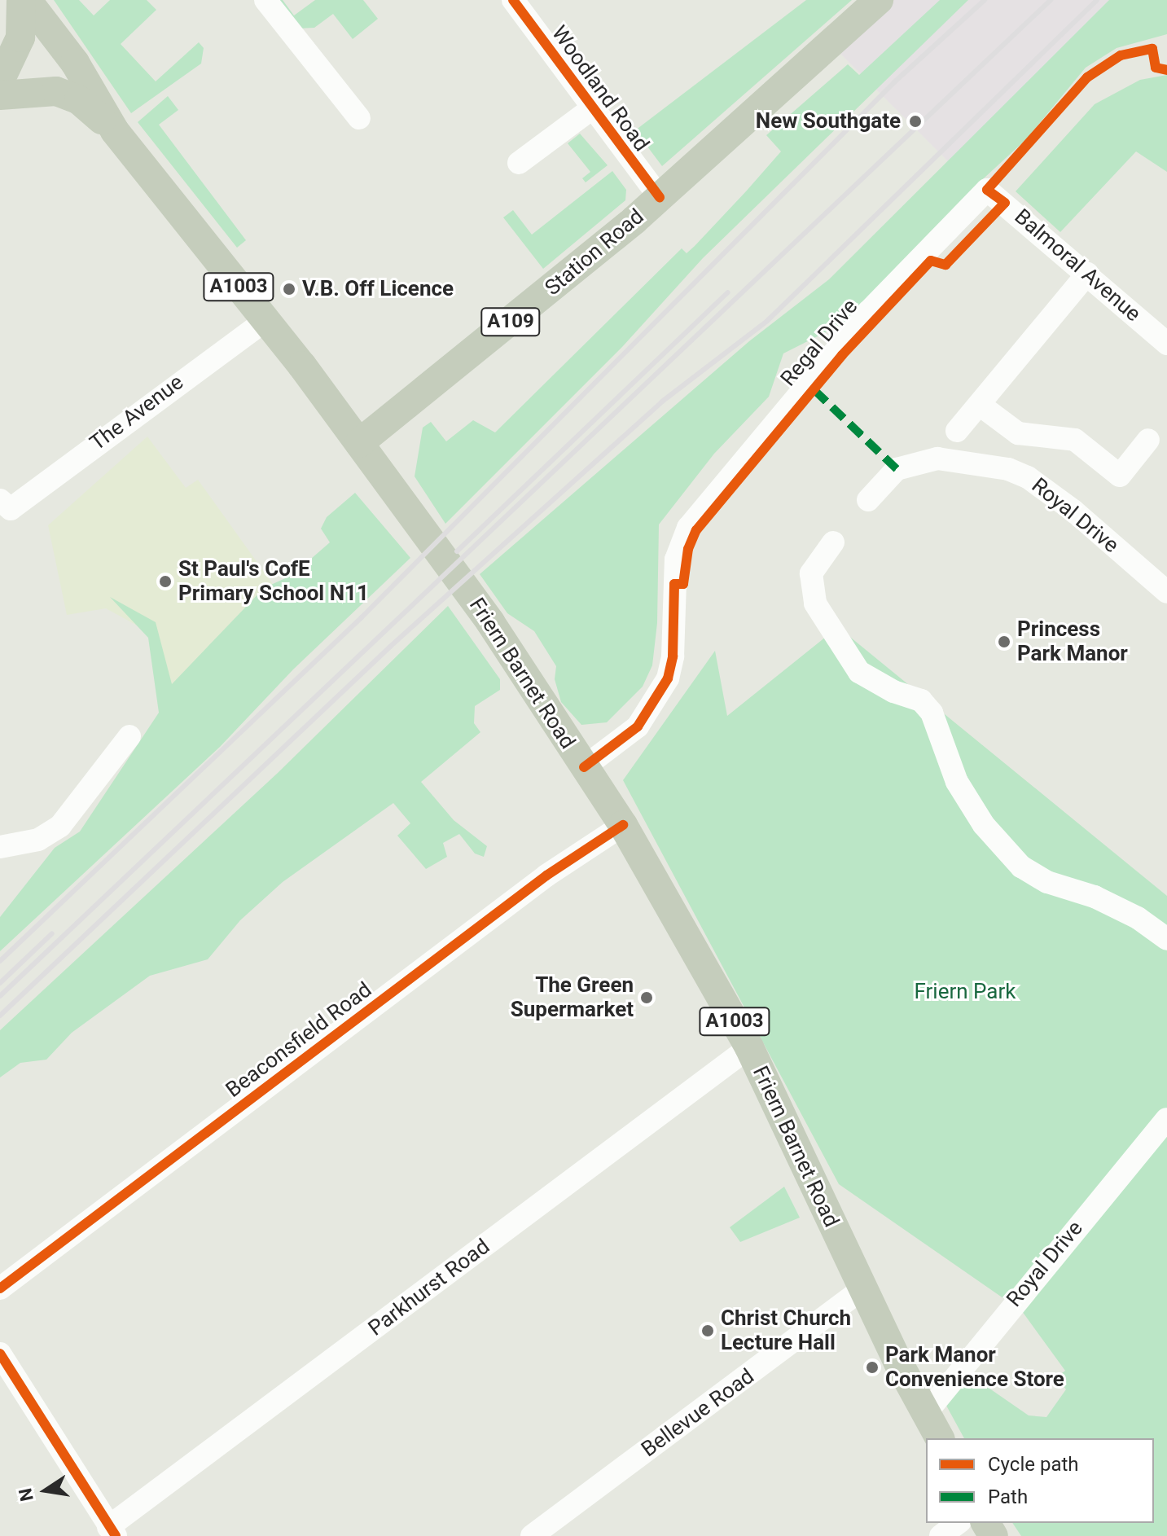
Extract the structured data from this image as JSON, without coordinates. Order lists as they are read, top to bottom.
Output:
{
  "streets": {
    "main road": [
      "Station Road",
      "A1003",
      "A109",
      "Friern Barnet Road"
    ],
    "street": [
      "Woodland Road",
      "Balmoral Avenue",
      "Regal Drive",
      "The Avenue",
      "Royal Drive",
      "Beaconsfield Road",
      "Parkhurst Road",
      "Bellevue Road"
    ]
  },
  "crossings": [
    ["Woodland Road", "Station Road"],
    ["Station Road", "Friern Barnet Road"],
    ["Balmoral Avenue", "Regal Drive"],
    ["Regal Drive", "Friern Barnet Road"],
    ["The Avenue", "Friern Barnet Road"],
    ["Royal Drive", "Friern Barnet Road"],
    ["Friern Barnet Road", "Beaconsfield Road"],
    ["Friern Barnet Road", "Parkhurst Road"],
    ["Friern Barnet Road", "Bellevue Road"]
  ],
  "parks": ["Friern Park"],
  "places": [
    "New Southgate",
    "V.B. Off Licence",
    "St Paul's CofE Primary School N11",
    "Princess Park Manor",
    "The Green Supermarket",
    "Christ Church Lecture Hall",
    "Park Manor Convenience Store"
  ],
  "legend": ["Cycle path", "Path"],
  "north": "left"
}
